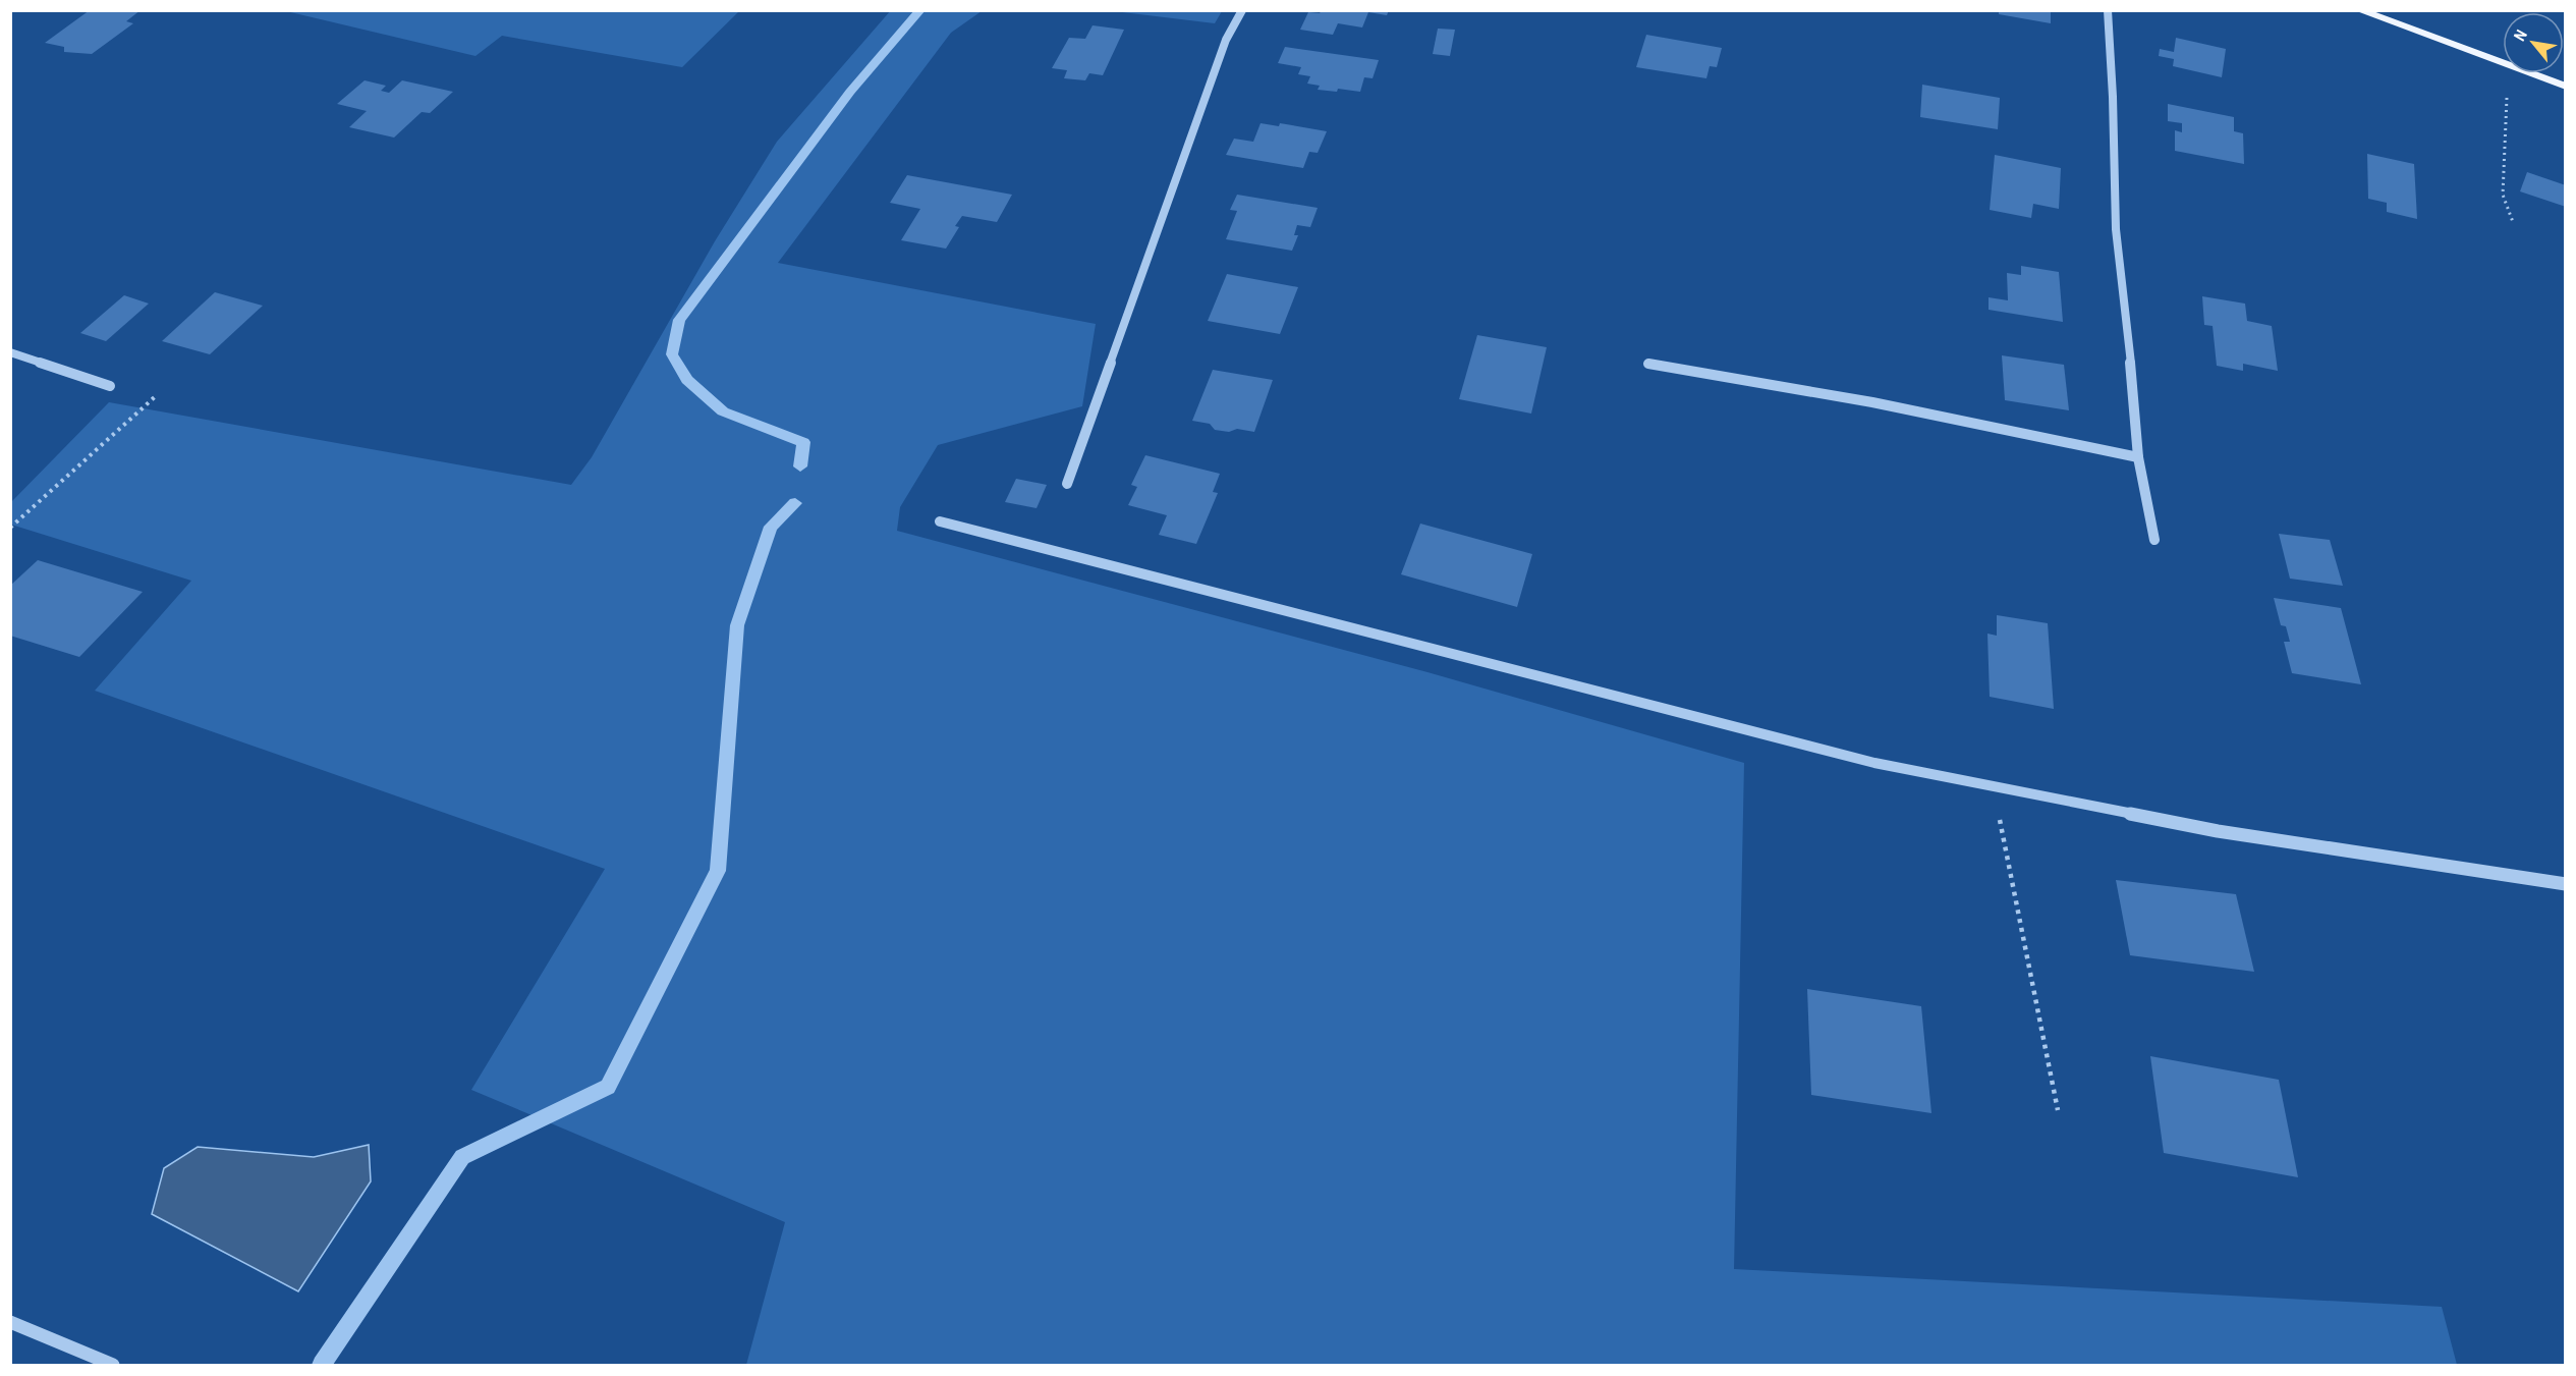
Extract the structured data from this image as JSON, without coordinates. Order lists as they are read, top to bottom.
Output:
{
  "north": "top left"
}
